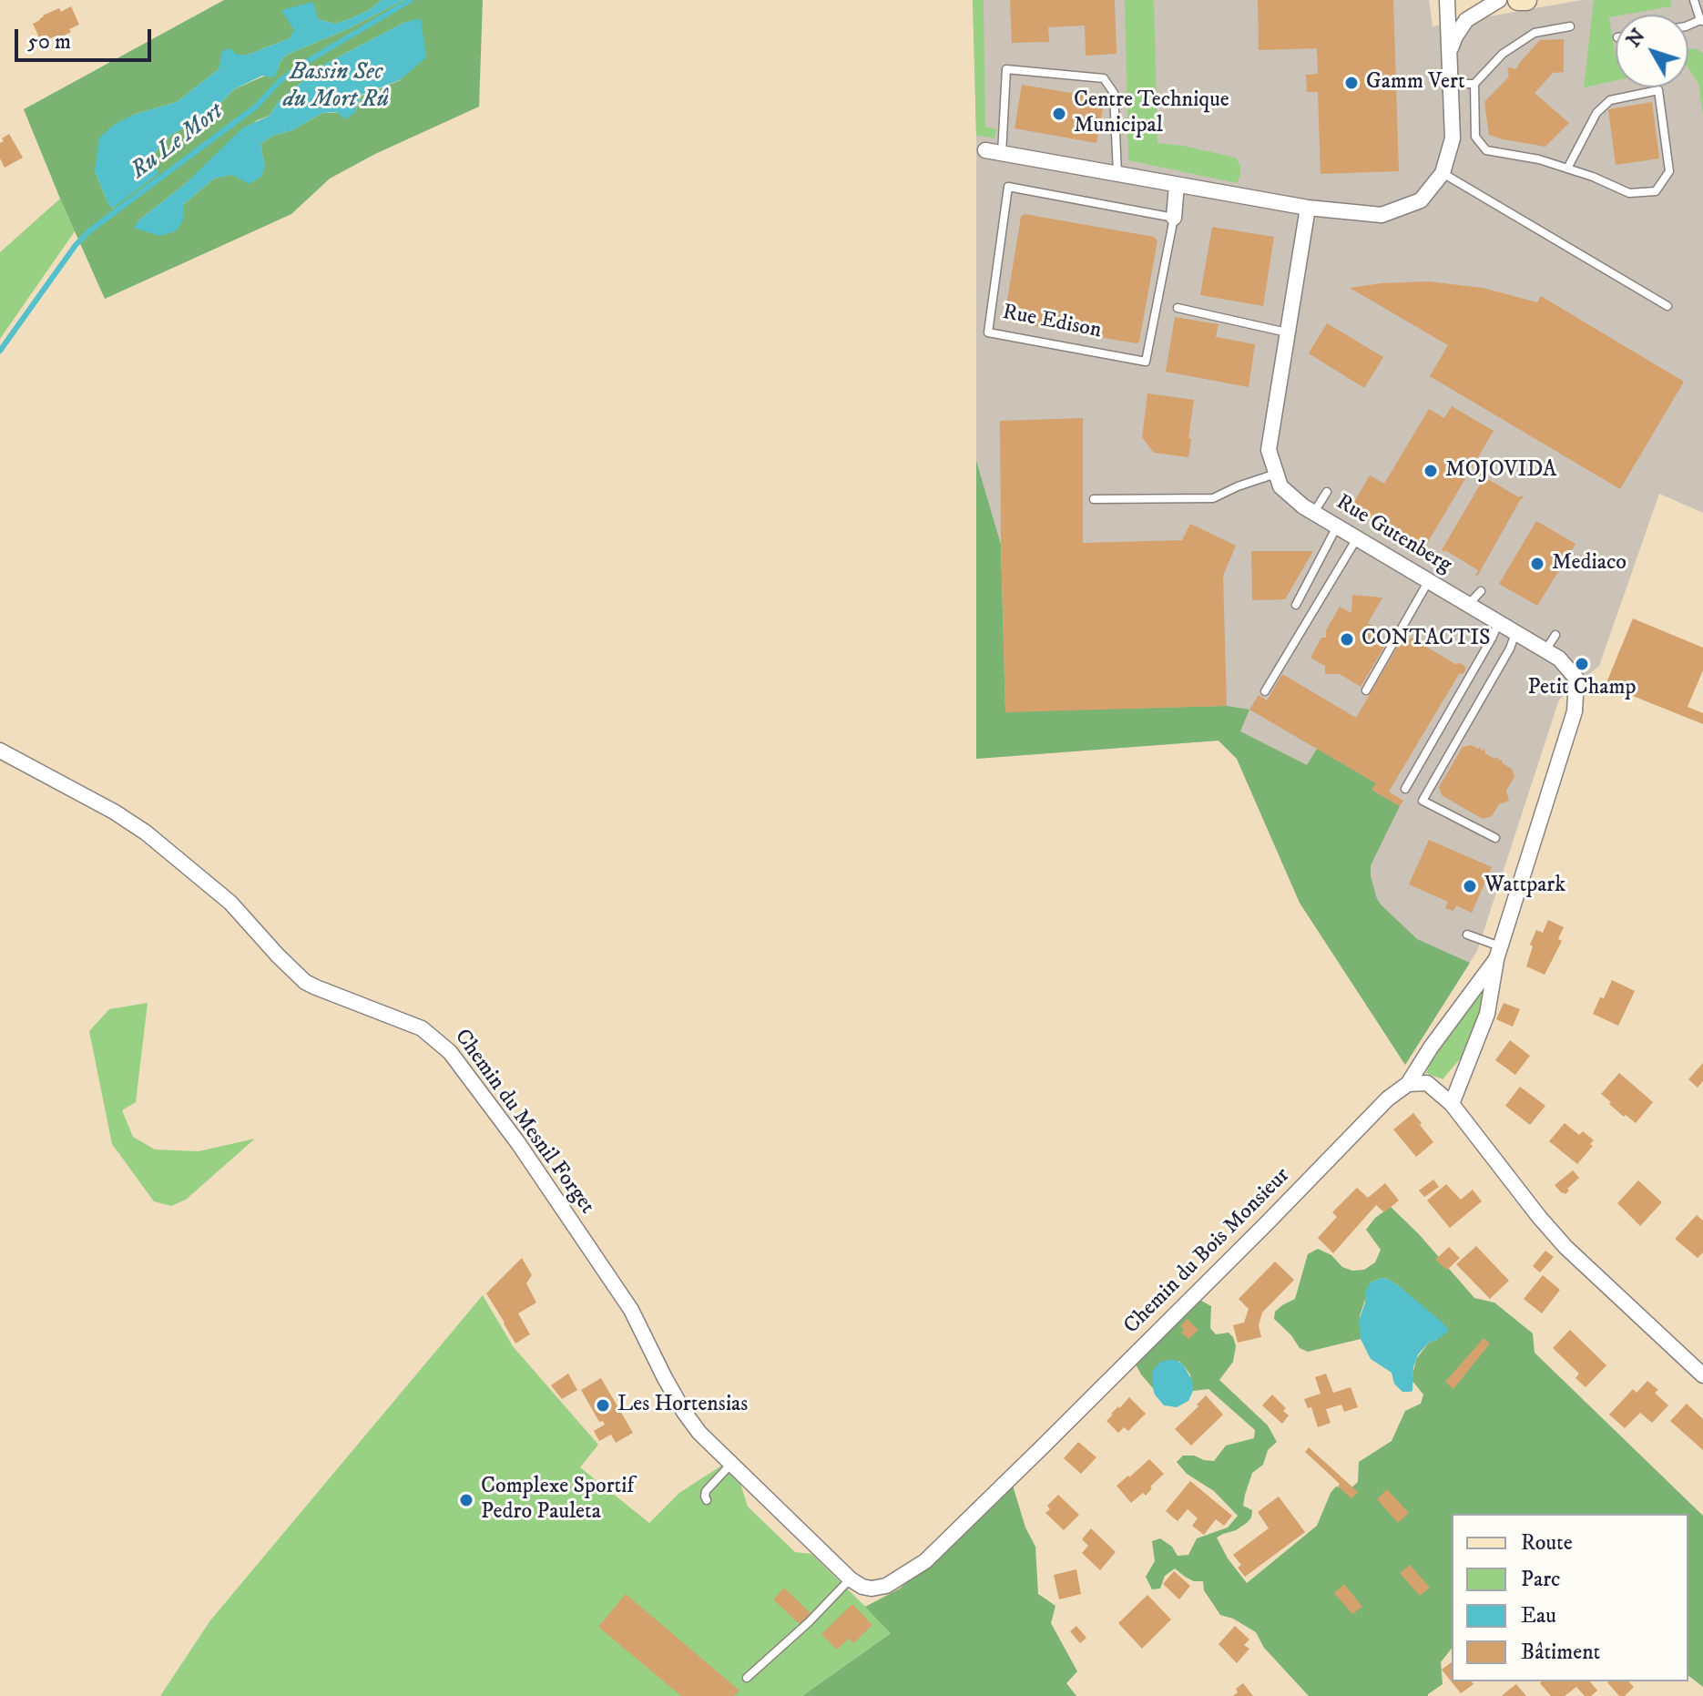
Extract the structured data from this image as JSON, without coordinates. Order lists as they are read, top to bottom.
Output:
{
  "streets": {
    "street": [
      "Rue Edison",
      "Rue Gutenberg",
      "Chemin du Mesnil Forget",
      "Chemin du Bois Monsieur"
    ]
  },
  "crossings": [
    ["Rue Gutenberg", "Chemin du Bois Monsieur"],
    ["Chemin du Mesnil Forget", "Chemin du Bois Monsieur"]
  ],
  "water": ["Bassin Sec du Mort Rû", "Ru Le Mort"],
  "places": [
    "Gamm Vert",
    "Centre Technique Municipal",
    "MOJOVIDA",
    "Mediaco",
    "CONTACTIS",
    "Petit Champ",
    "Wattpark",
    "Les Hortensias",
    "Complexe Sportif Pedro Pauleta"
  ],
  "legend": [
    "Route",
    "Parc",
    "Eau",
    "Bâtiment"
  ],
  "scale_bar": "50 m",
  "north": "top left"
}
